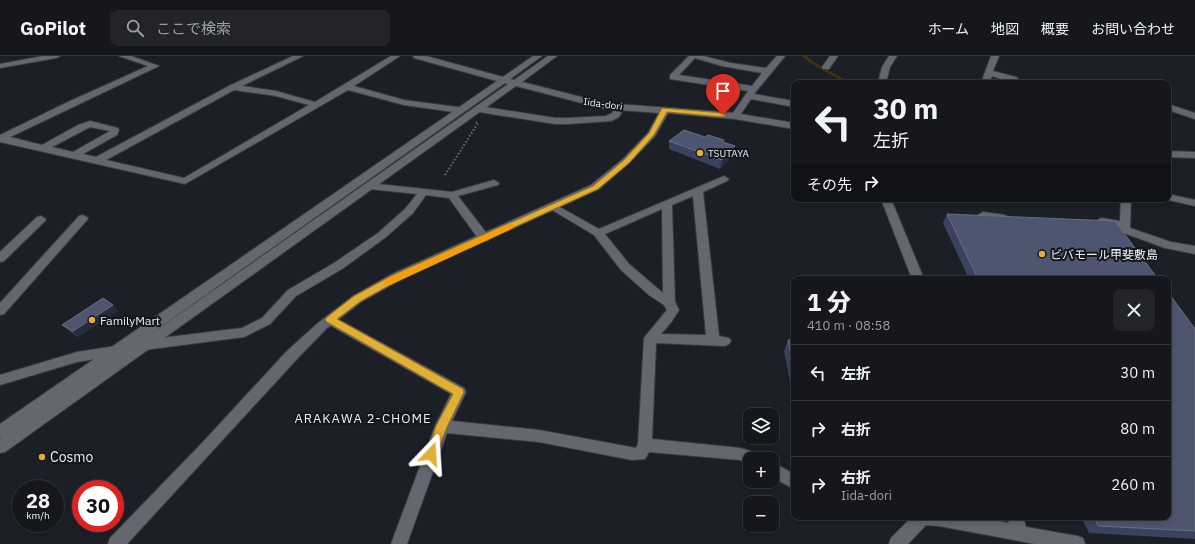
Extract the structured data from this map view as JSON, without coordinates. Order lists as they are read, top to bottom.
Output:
{
  "streets": {
    "street": ["Iida-dori"]
  },
  "districts": ["ARAKAWA 2-CHOME"],
  "places": [
    "TSUTAYA",
    "ビバモール甲斐敷島",
    "FamilyMart",
    "Cosmo"
  ],
  "page": {
    "header": "GoPilot",
    "search": "ここで検索",
    "nav": [
      "ホーム",
      "地図",
      "概要",
      "お問い合わせ"
    ],
    "turn": ["30 m", "左折"],
    "then": "その先",
    "heading": ["1 分", "410 m · 08:58"],
    "list": [
      {
        "name": "左折",
        "value": "30 m"
      },
      {
        "name": "右折",
        "value": "80 m"
      },
      {
        "name": "右折",
        "note": "Iida-dori",
        "value": "260 m"
      }
    ],
    "map_buttons": ["+", "−"],
    "speed": "28 km/h",
    "limit": "30"
  }
}
